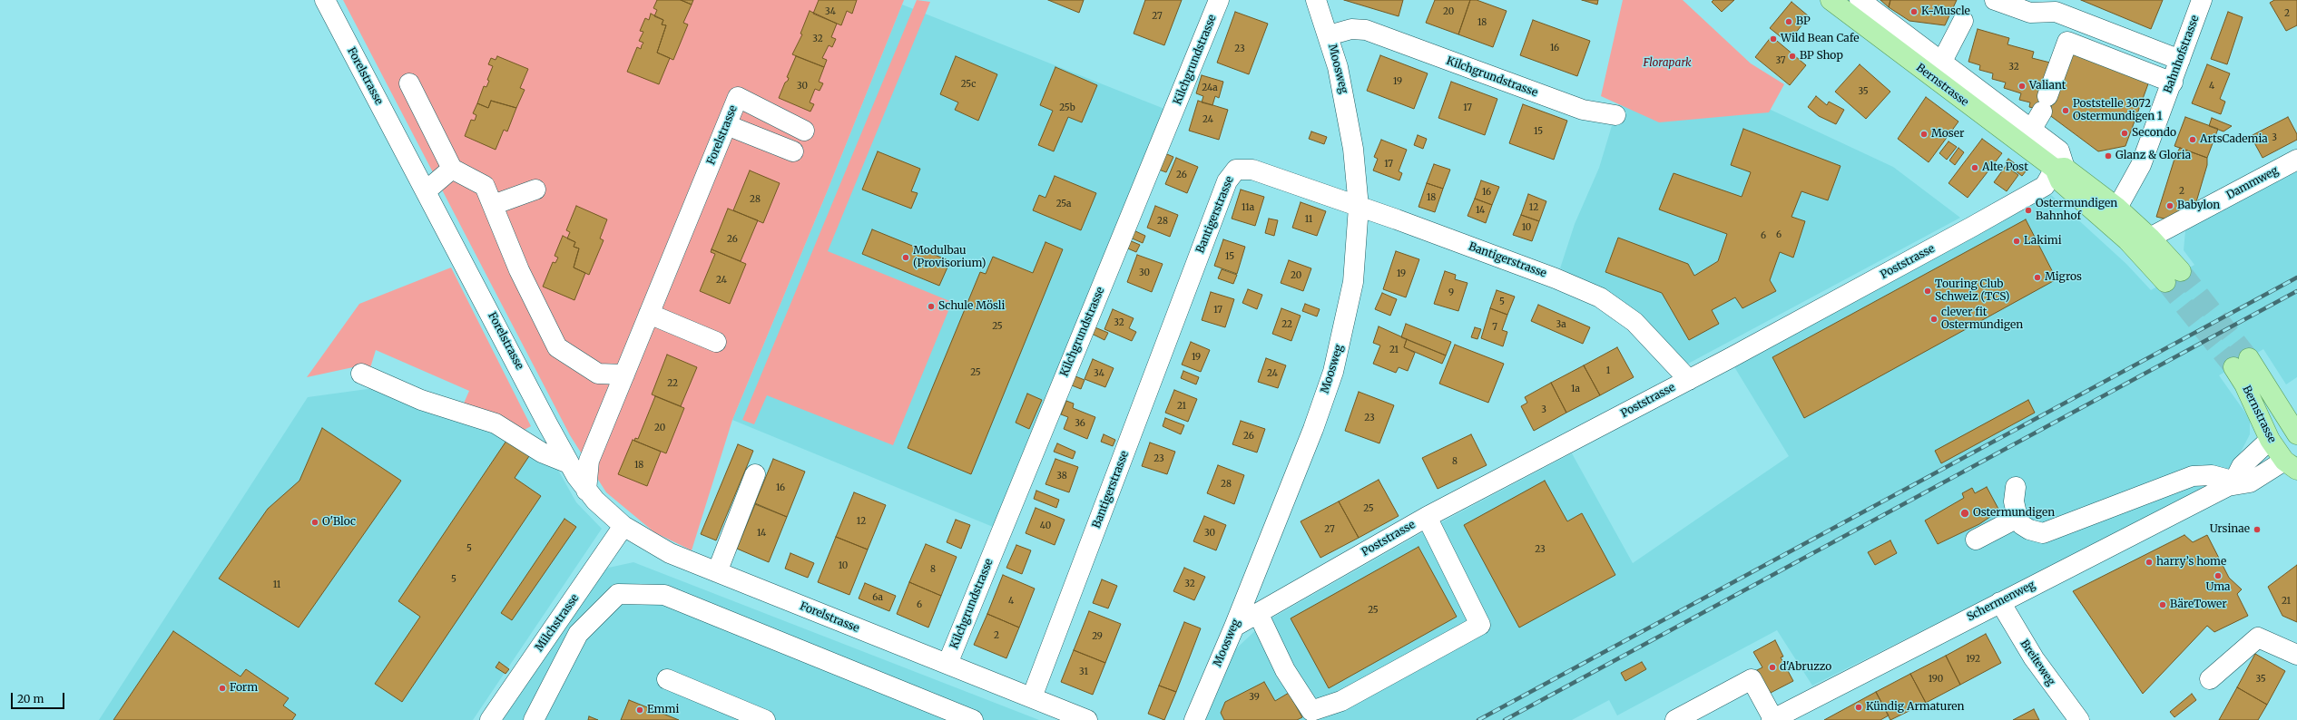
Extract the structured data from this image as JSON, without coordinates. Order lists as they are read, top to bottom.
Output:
{
  "streets": {
    "main road": ["Bernstrasse"],
    "street": [
      "Bahnhofstrasse",
      "Kilchgrundstrasse",
      "Moosweg",
      "Forelstrasse",
      "Dammweg",
      "Bantigerstrasse",
      "Poststrasse",
      "Schermenweg",
      "Milchstrasse",
      "Breiteweg"
    ]
  },
  "crossings": [
    ["Bahnhofstrasse", "Bernstrasse"],
    ["Kilchgrundstrasse", "Moosweg"],
    ["Kilchgrundstrasse", "Forelstrasse"],
    ["Moosweg", "Bantigerstrasse"],
    ["Moosweg", "Poststrasse"],
    ["Forelstrasse", "Bantigerstrasse"],
    ["Forelstrasse", "Milchstrasse"],
    ["Bernstrasse", "Dammweg"],
    ["Bernstrasse", "Poststrasse"],
    ["Bernstrasse", "Schermenweg"],
    ["Bantigerstrasse", "Poststrasse"],
    ["Schermenweg", "Breiteweg"]
  ],
  "parks": ["Florapark"],
  "places": [
    "K-Muscle",
    "BP",
    "Wild Bean Cafe",
    "BP Shop",
    "Valiant",
    "Poststelle 3072 Ostermundigen 1",
    "Secondo",
    "Moser",
    "ArtsCademia",
    "Glanz & Gloria",
    "Alte Post",
    "Babylon",
    "Ostermundigen Bahnhof",
    "Lakimi",
    "Modulbau (Provisorium)",
    "Migros",
    "Touring Club Schweiz (TCS)",
    "Schule Mösli",
    "clever fit Ostermundigen",
    "Ostermundigen",
    "O'Bloc",
    "Ursinae",
    "harry’s home",
    "Uma",
    "BäreTower",
    "d'Abruzzo",
    "Form",
    "Kündig Armaturen",
    "Emmi"
  ],
  "house_numbers": [
    "34",
    "20",
    "2",
    "27",
    "18",
    "32",
    "16",
    "23",
    "37",
    "32",
    "19",
    "25c",
    "30",
    "4",
    "24a",
    "35",
    "25b",
    "17",
    "24",
    "15",
    "3",
    "17",
    "26",
    "2",
    "16",
    "18",
    "28",
    "25a",
    "11a",
    "12",
    "14",
    "11",
    "28",
    "10",
    "6",
    "6",
    "26",
    "15",
    "30",
    "19",
    "20",
    "24",
    "9",
    "5",
    "17",
    "32",
    "22",
    "3a",
    "25",
    "7",
    "21",
    "19",
    "1",
    "25",
    "34",
    "24",
    "22",
    "1a",
    "21",
    "3",
    "23",
    "36",
    "20",
    "26",
    "23",
    "8",
    "18",
    "38",
    "28",
    "16",
    "25",
    "12",
    "40",
    "27",
    "14",
    "30",
    "5",
    "23",
    "10",
    "8",
    "5",
    "32",
    "11",
    "6a",
    "4",
    "21",
    "6",
    "25",
    "2",
    "29",
    "192",
    "31",
    "190",
    "35",
    "39"
  ],
  "scale_bar": "20 m"
}
